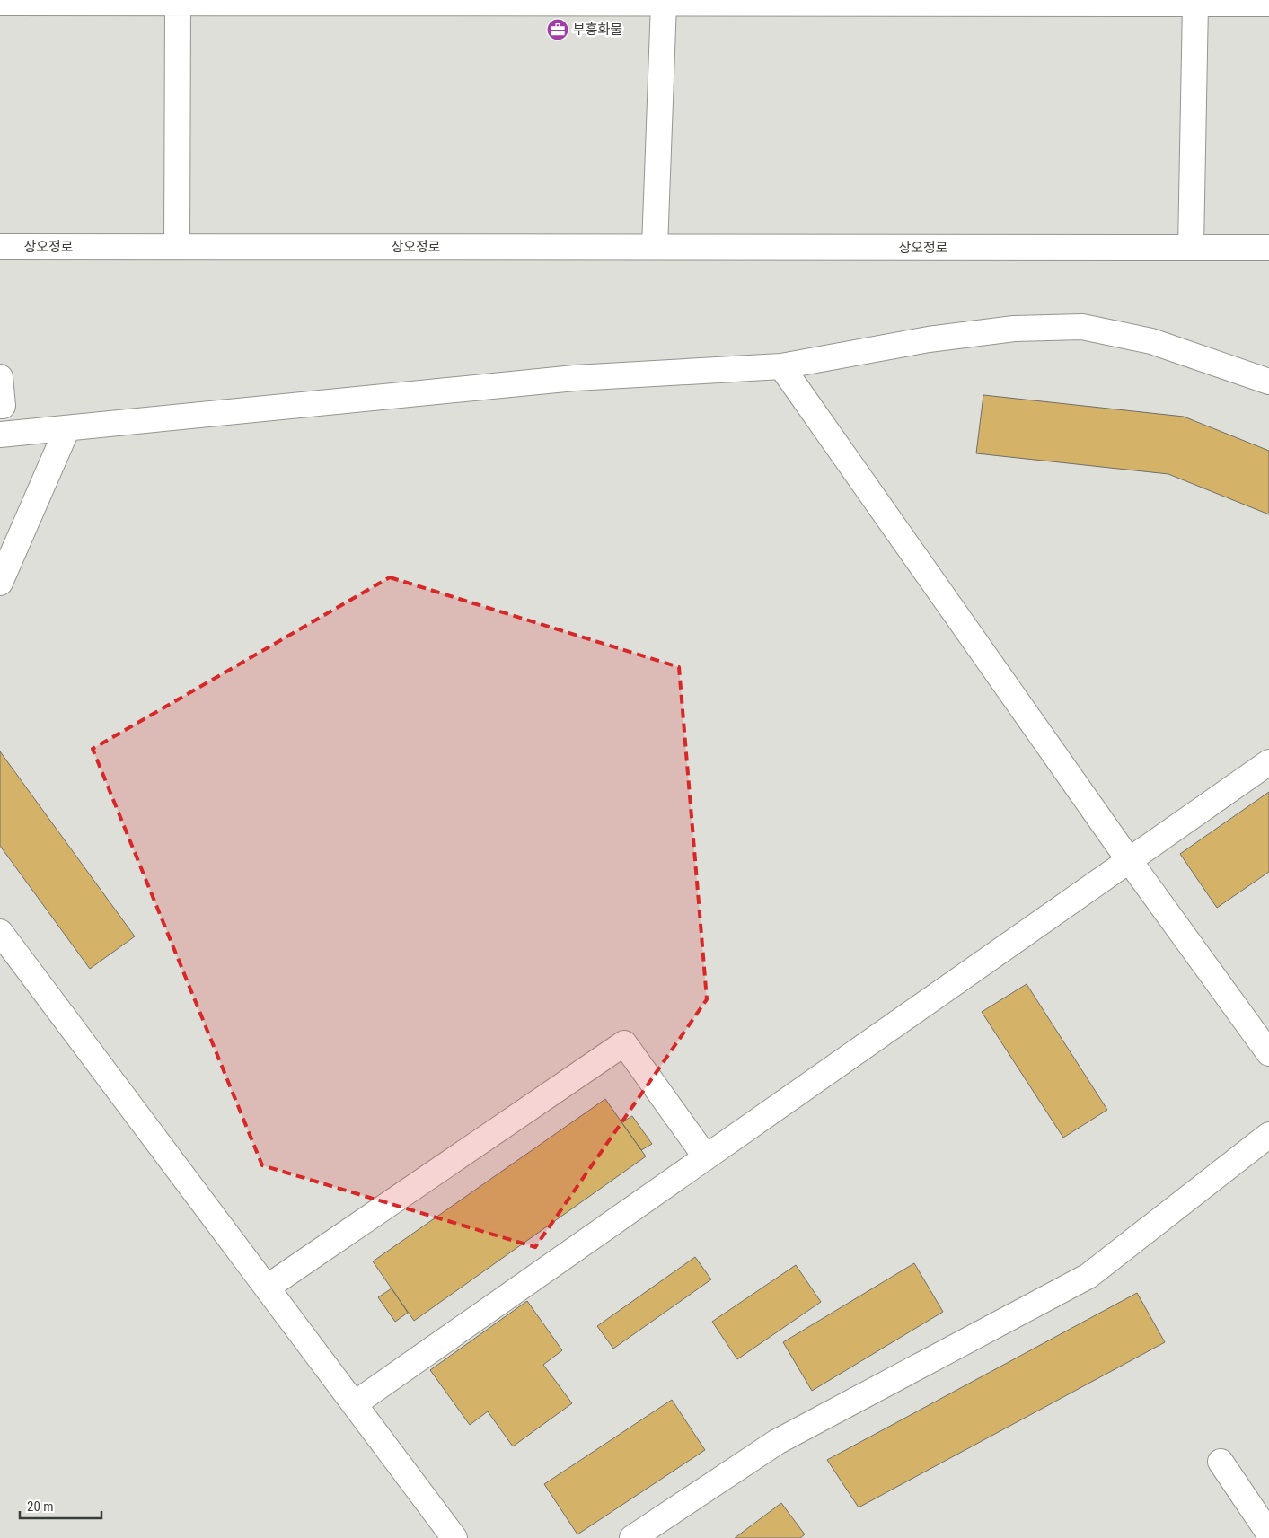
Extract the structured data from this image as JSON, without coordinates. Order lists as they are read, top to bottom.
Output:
{
  "streets": {
    "street": ["상오정로"]
  },
  "places": {
    "office": ["부흥화물"]
  },
  "scale_bar": "20 m"
}
